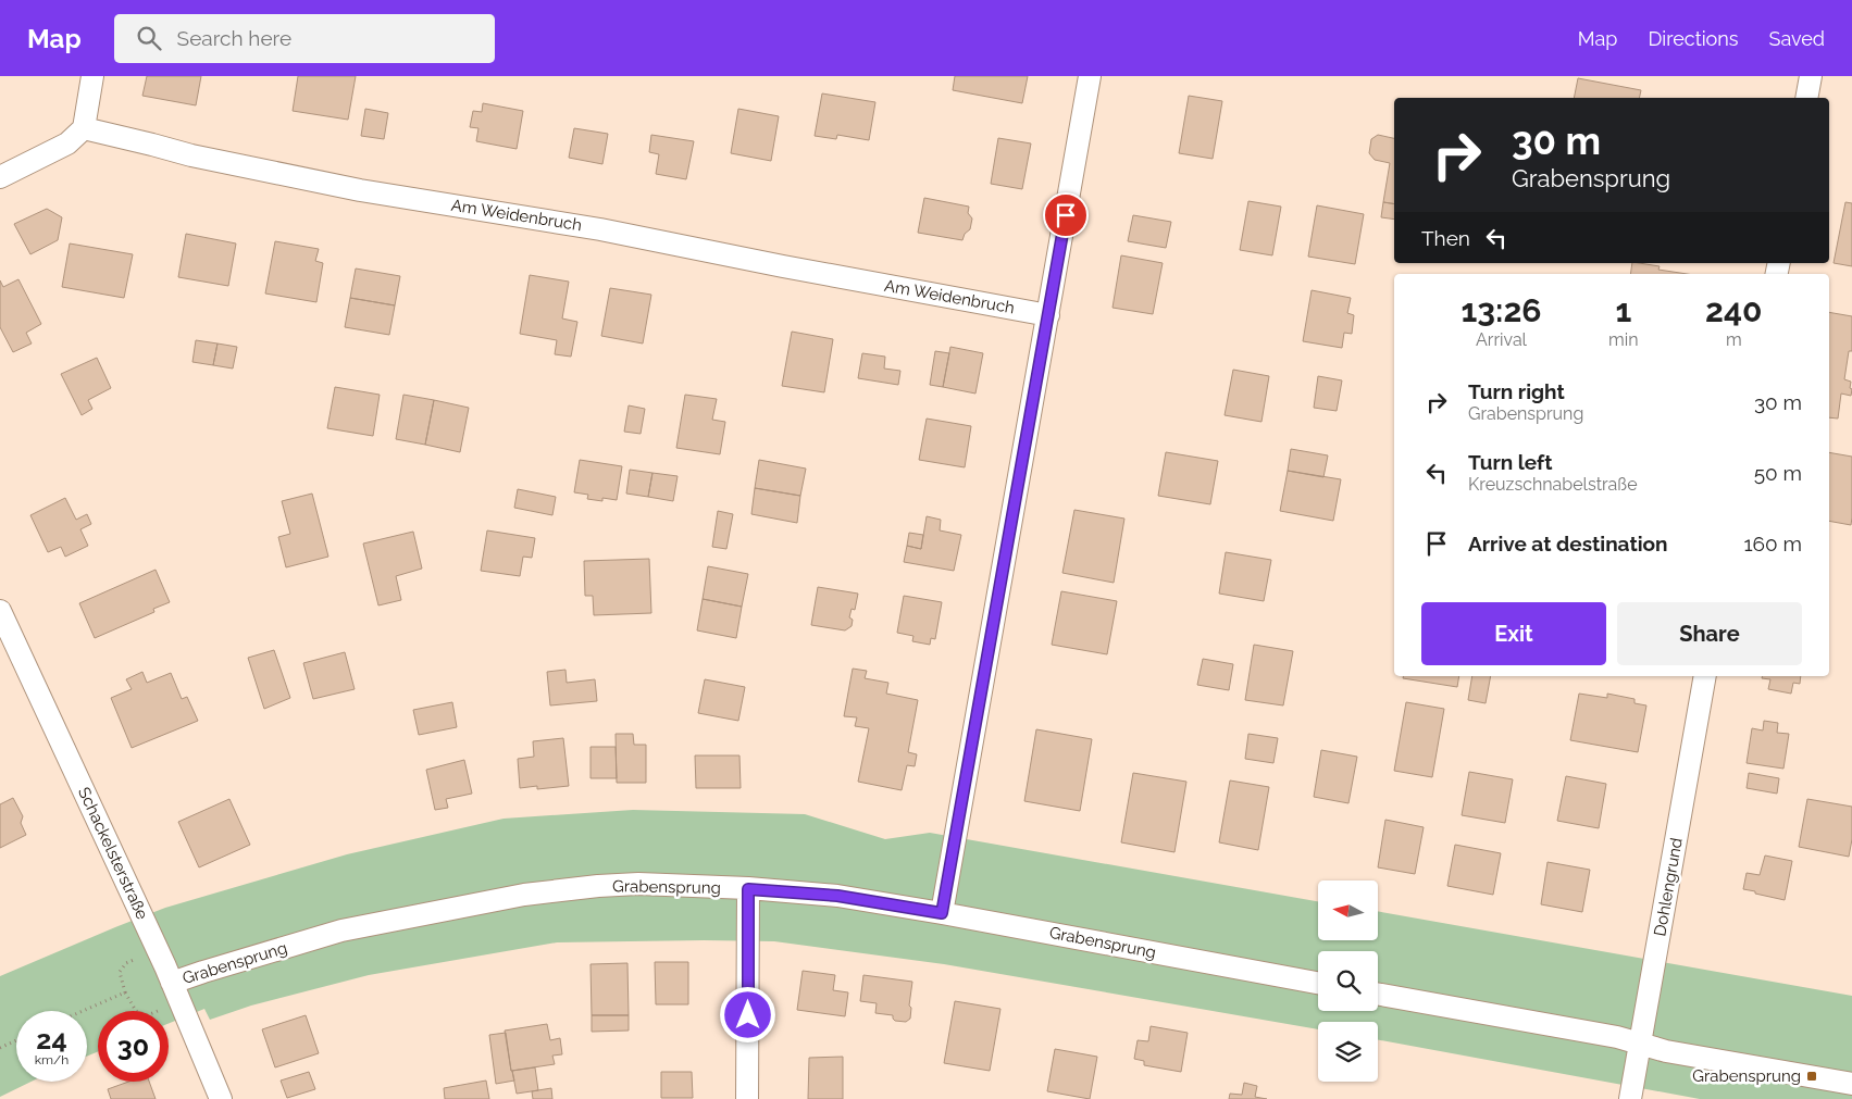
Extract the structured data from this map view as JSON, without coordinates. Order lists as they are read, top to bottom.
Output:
{
  "streets": {
    "street": [
      "Am Weidenbruch",
      "Schackelsterstraße",
      "Grabensprung",
      "Dohlengrund"
    ]
  },
  "crossings": [
    ["Schackelsterstraße", "Grabensprung"]
  ],
  "places": {
    "transit": ["Grabensprung"]
  },
  "north": "left",
  "page": {
    "header": "Map",
    "search": "Search here",
    "nav": ["Map", "Directions", "Saved"],
    "turn": ["30 m", "Grabensprung"],
    "then": "Then",
    "eta": [
      "13:26",
      "Arrival",
      "1",
      "min",
      "240",
      "m"
    ],
    "list": [
      {
        "name": "Turn right",
        "note": "Grabensprung",
        "value": "30 m"
      },
      {
        "name": "Turn left",
        "note": "Kreuzschnabelstraße",
        "value": "50 m"
      },
      {
        "name": "Arrive at destination",
        "value": "160 m"
      }
    ],
    "buttons": ["Exit", "Share"],
    "speed": "24 km/h",
    "limit": "30"
  }
}
